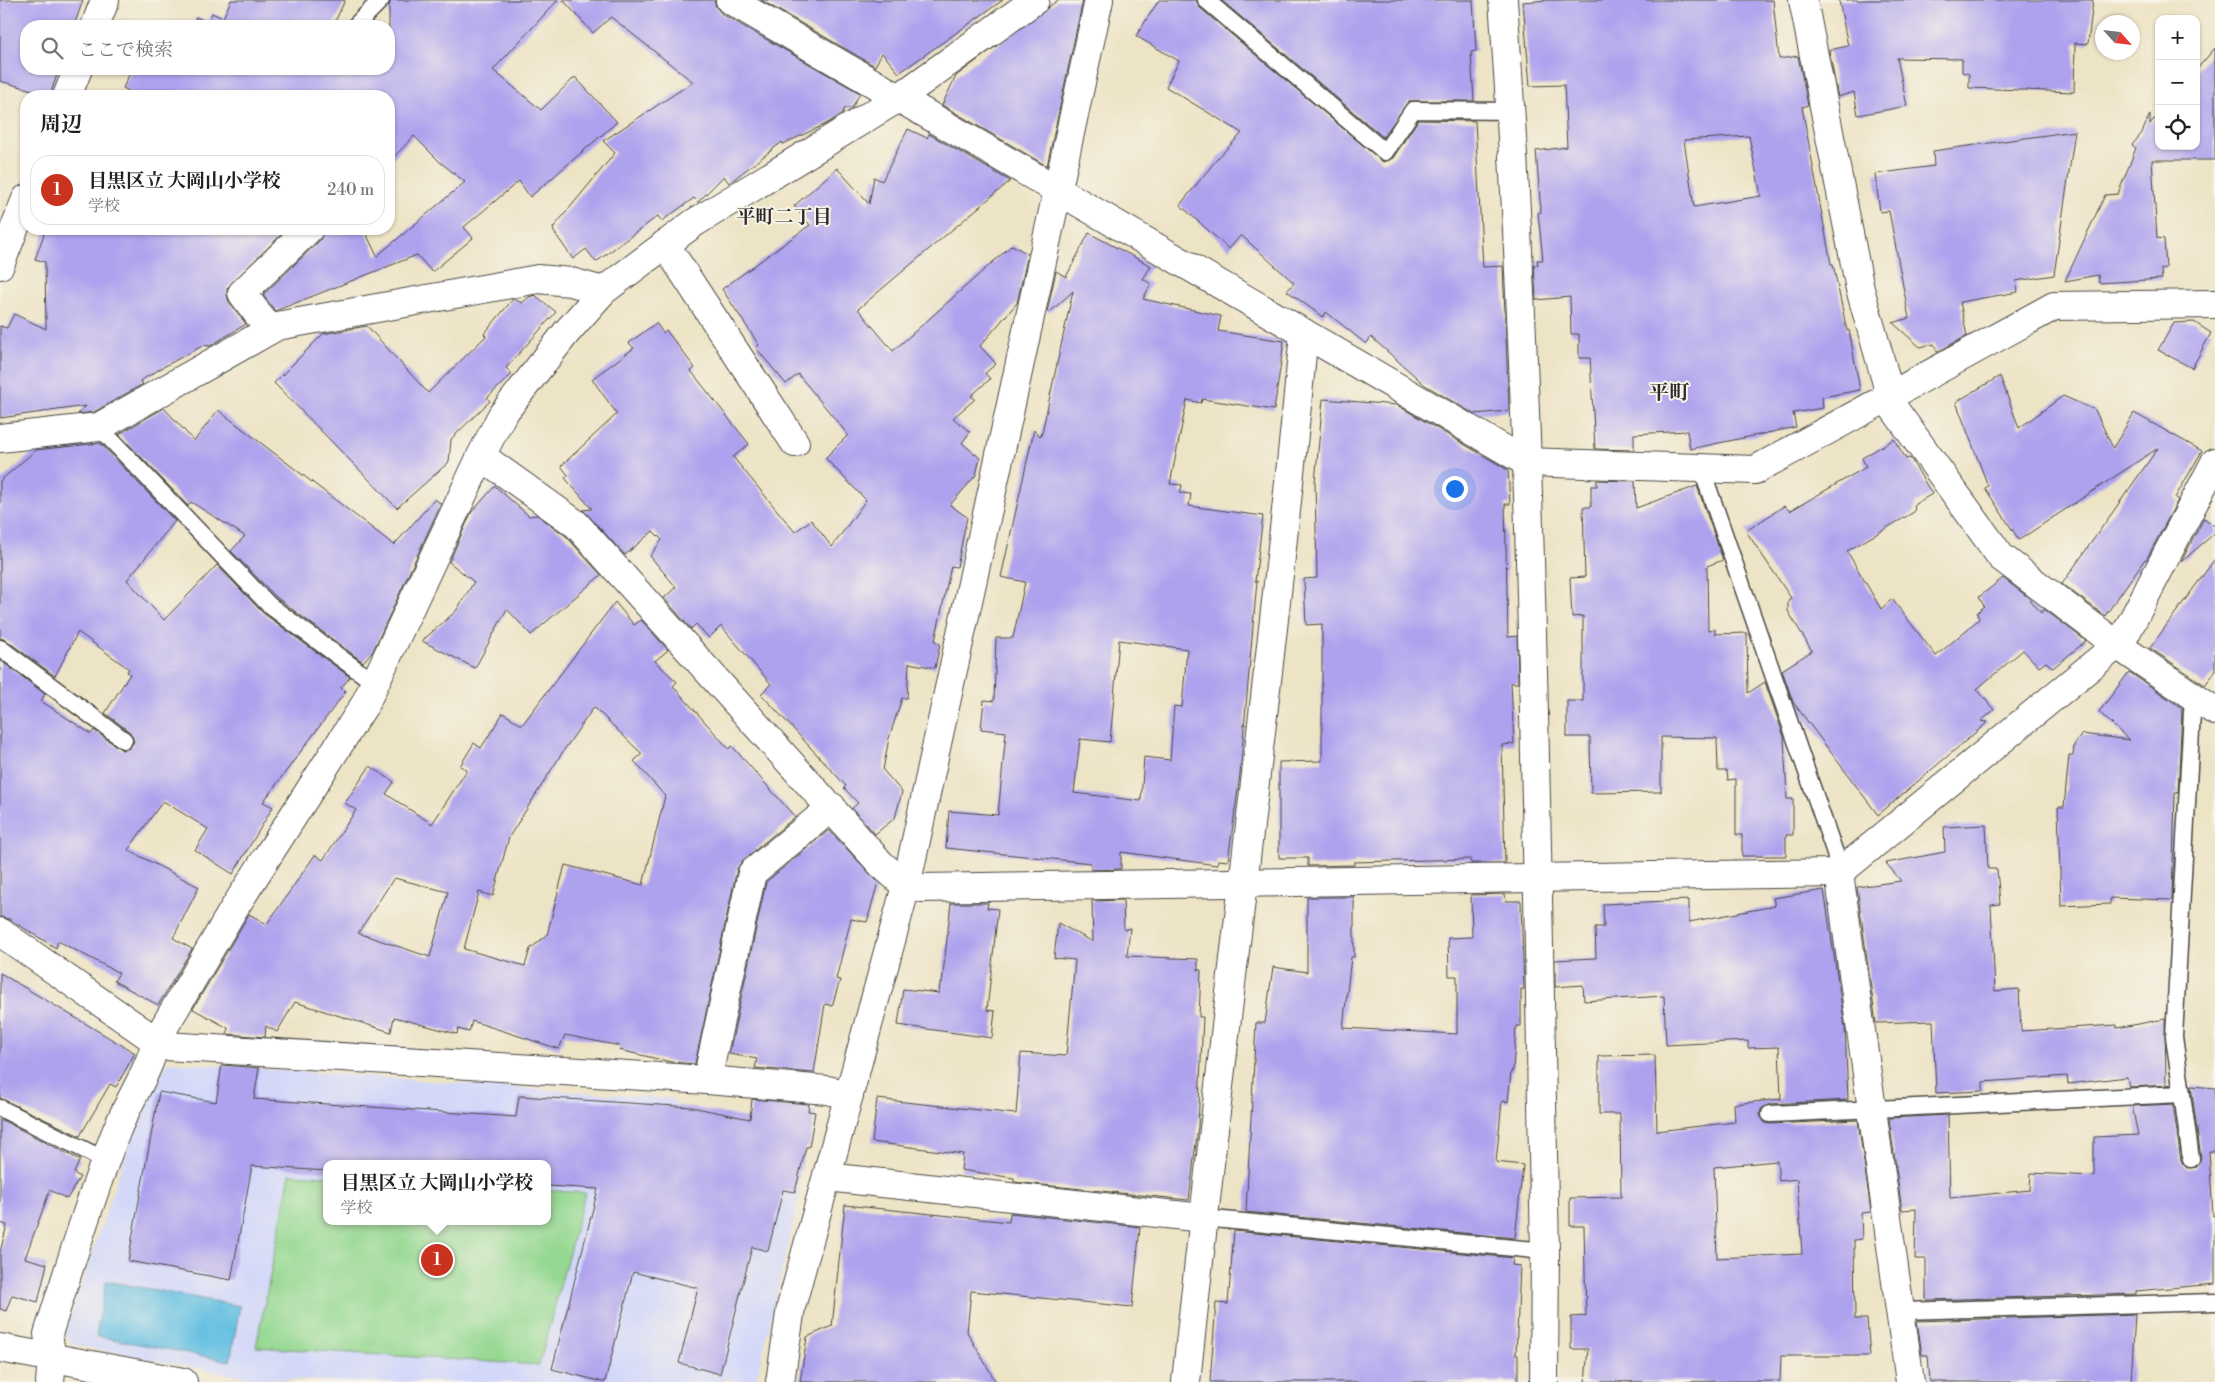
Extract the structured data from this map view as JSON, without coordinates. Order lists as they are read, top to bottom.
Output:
{
  "districts": ["平町二丁目", "平町"],
  "north": "bottom right",
  "page": {
    "map_buttons": ["+", "−"],
    "search": "ここで検索",
    "heading": "周辺",
    "list": [
      {
        "mark": "1",
        "name": "目黒区立 大岡山小学校",
        "note": "学校",
        "value": "240 m"
      }
    ],
    "popup": ["目黒区立 大岡山小学校", "学校"],
    "pins": "1"
  }
}
